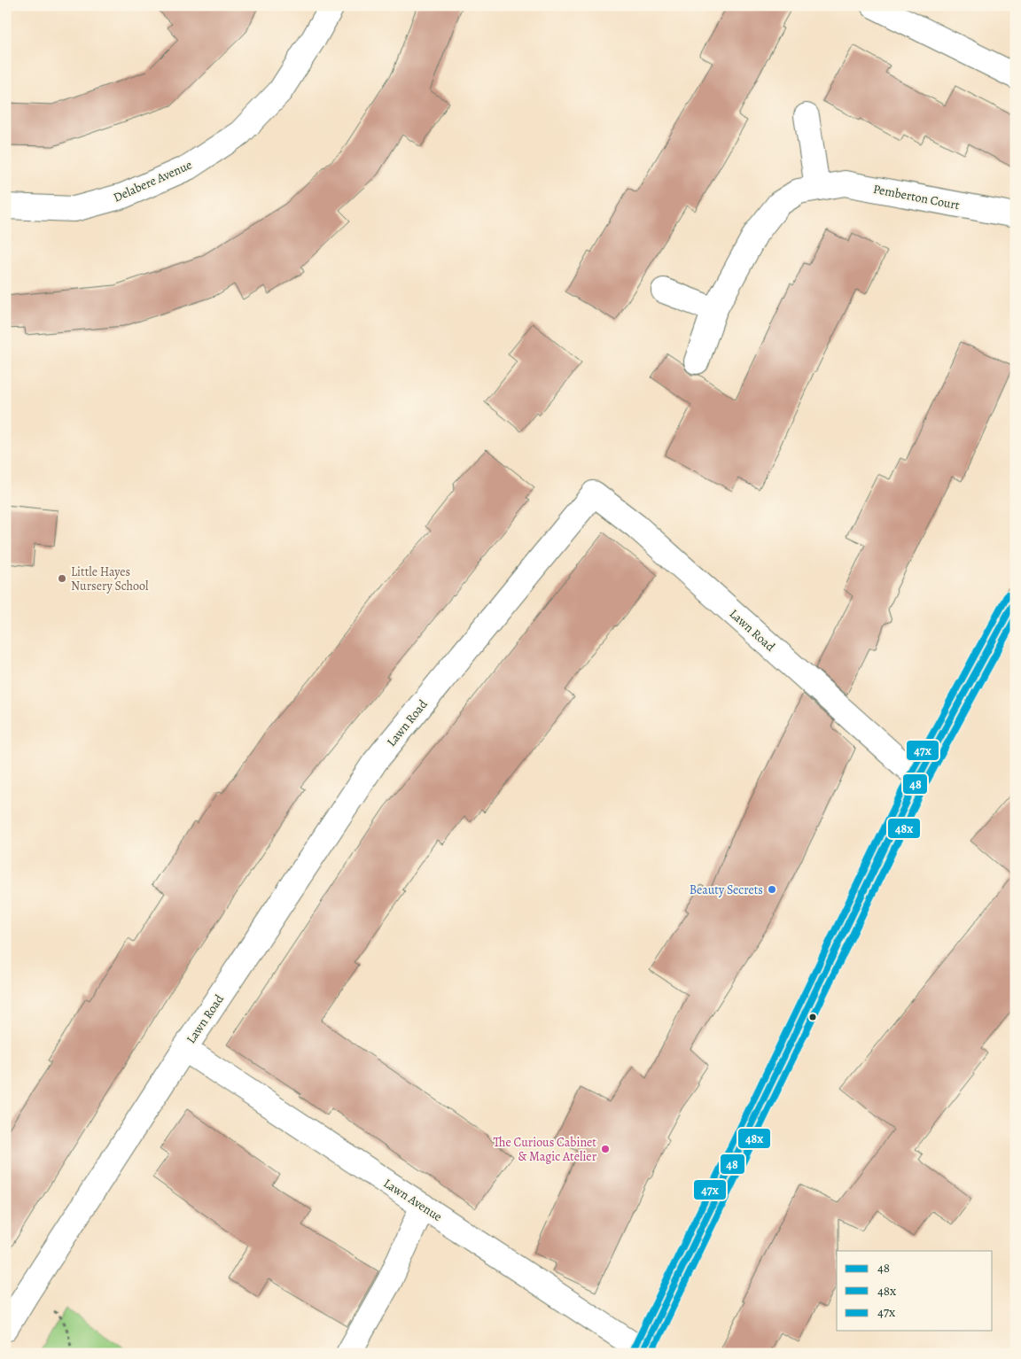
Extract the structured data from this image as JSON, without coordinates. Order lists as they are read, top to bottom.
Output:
{
  "streets": {
    "street": [
      "Delabere Avenue",
      "Pemberton Court",
      "Lawn Road",
      "Lawn Avenue"
    ]
  },
  "crossings": [
    ["Lawn Road", "Lawn Avenue"]
  ],
  "places": ["Little Hayes Nursery School", "Beauty Secrets", "The Curious Cabinet & Magic Atelier"],
  "lines": ["transit line 47x", "transit line 48", "transit line 48x"],
  "legend": ["48", "48x", "47x"]
}
